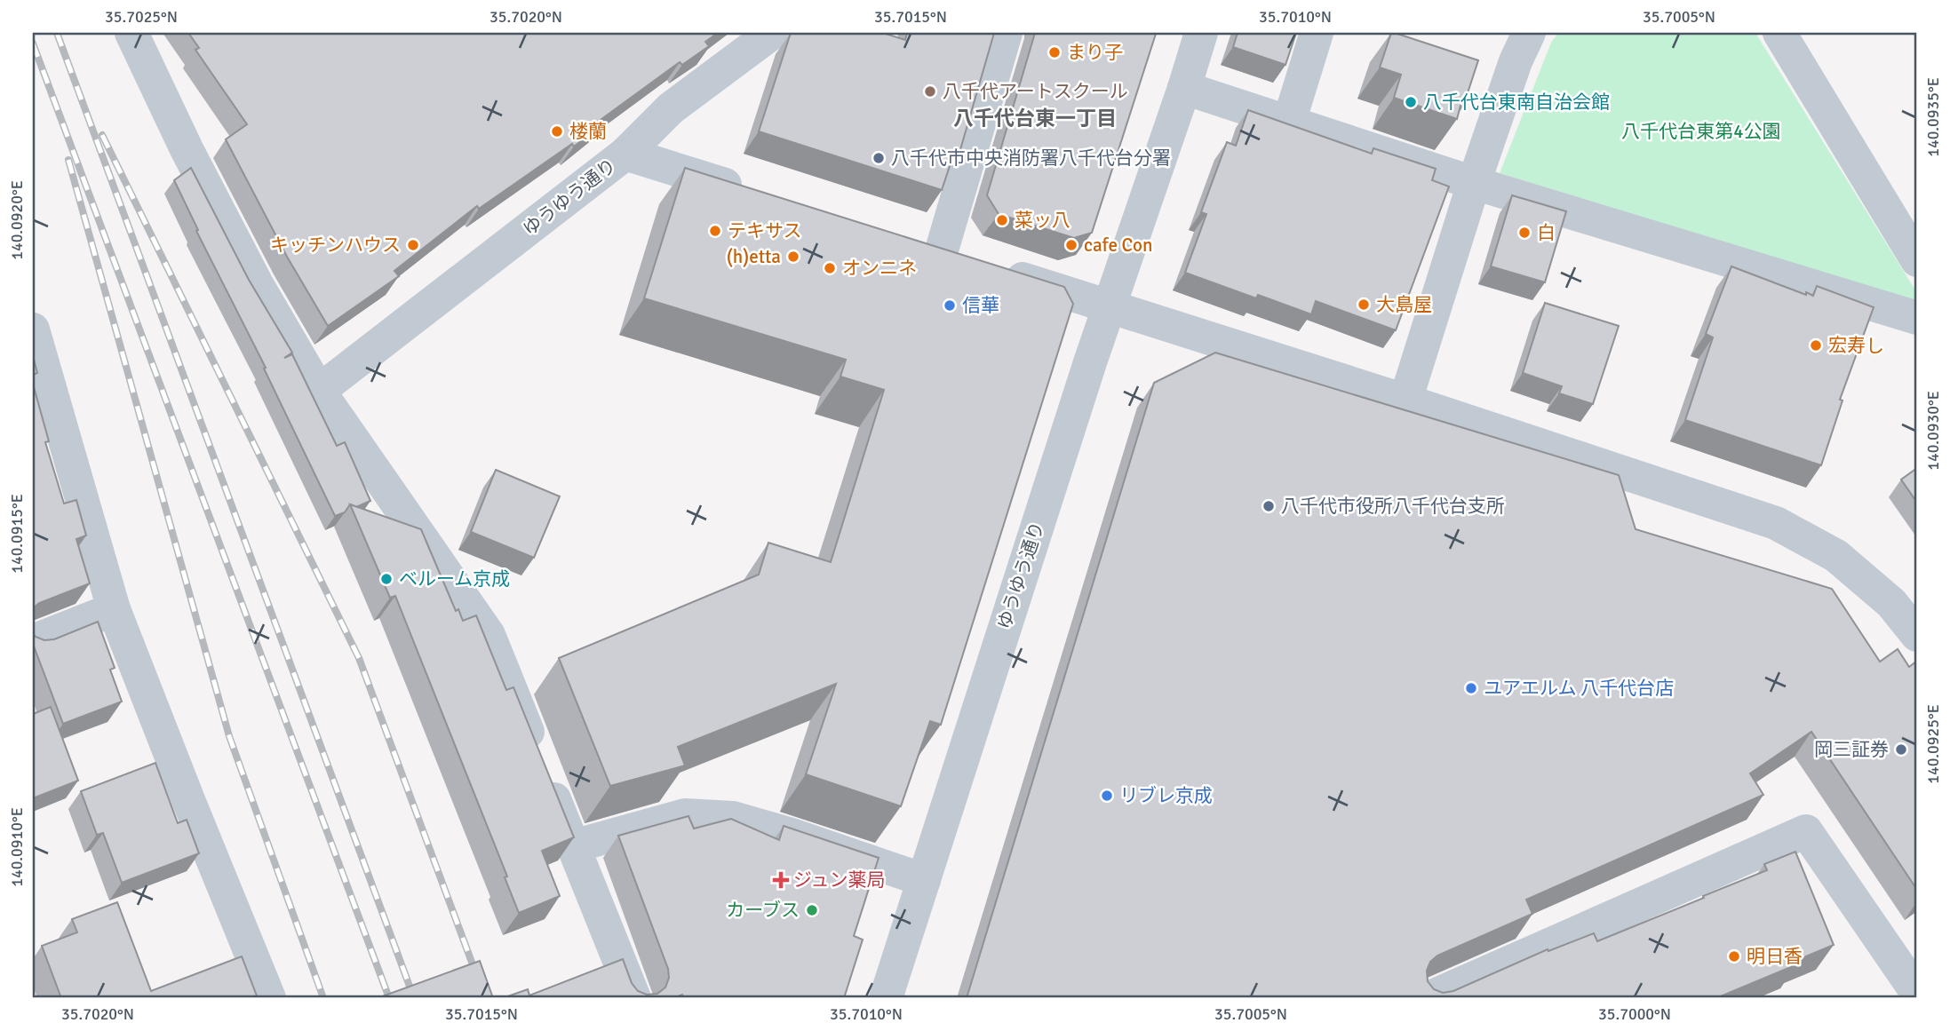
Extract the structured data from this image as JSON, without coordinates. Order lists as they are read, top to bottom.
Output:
{
  "streets": {
    "street": ["ゆうゆう通り"]
  },
  "districts": ["八千代台東一丁目"],
  "parks": ["八千代台東第4公園"],
  "places": {
    "other": [
      "まり子",
      "八千代アートスクール",
      "八千代台東南自治会館",
      "楼蘭",
      "八千代市中央消防署八千代台分署",
      "菜ッ八",
      "テキサス",
      "白",
      "キッチンハウス",
      "cafe Con",
      "(h)etta",
      "オンニネ",
      "大島屋",
      "信華",
      "宏寿し",
      "八千代市役所八千代台支所",
      "ベルーム京成",
      "ユアエルム 八千代台店",
      "岡三証券",
      "リブレ京成",
      "カーブス",
      "明日香"
    ],
    "health": ["ジュン薬局"]
  },
  "coordinates": [
    "35.7025°N",
    "35.7020°N",
    "35.7015°N",
    "35.7010°N",
    "35.7005°N",
    "140.0935°E",
    "140.0920°E",
    "140.0930°E",
    "140.0915°E",
    "140.0925°E",
    "140.0910°E",
    "35.7000°N"
  ]
}
